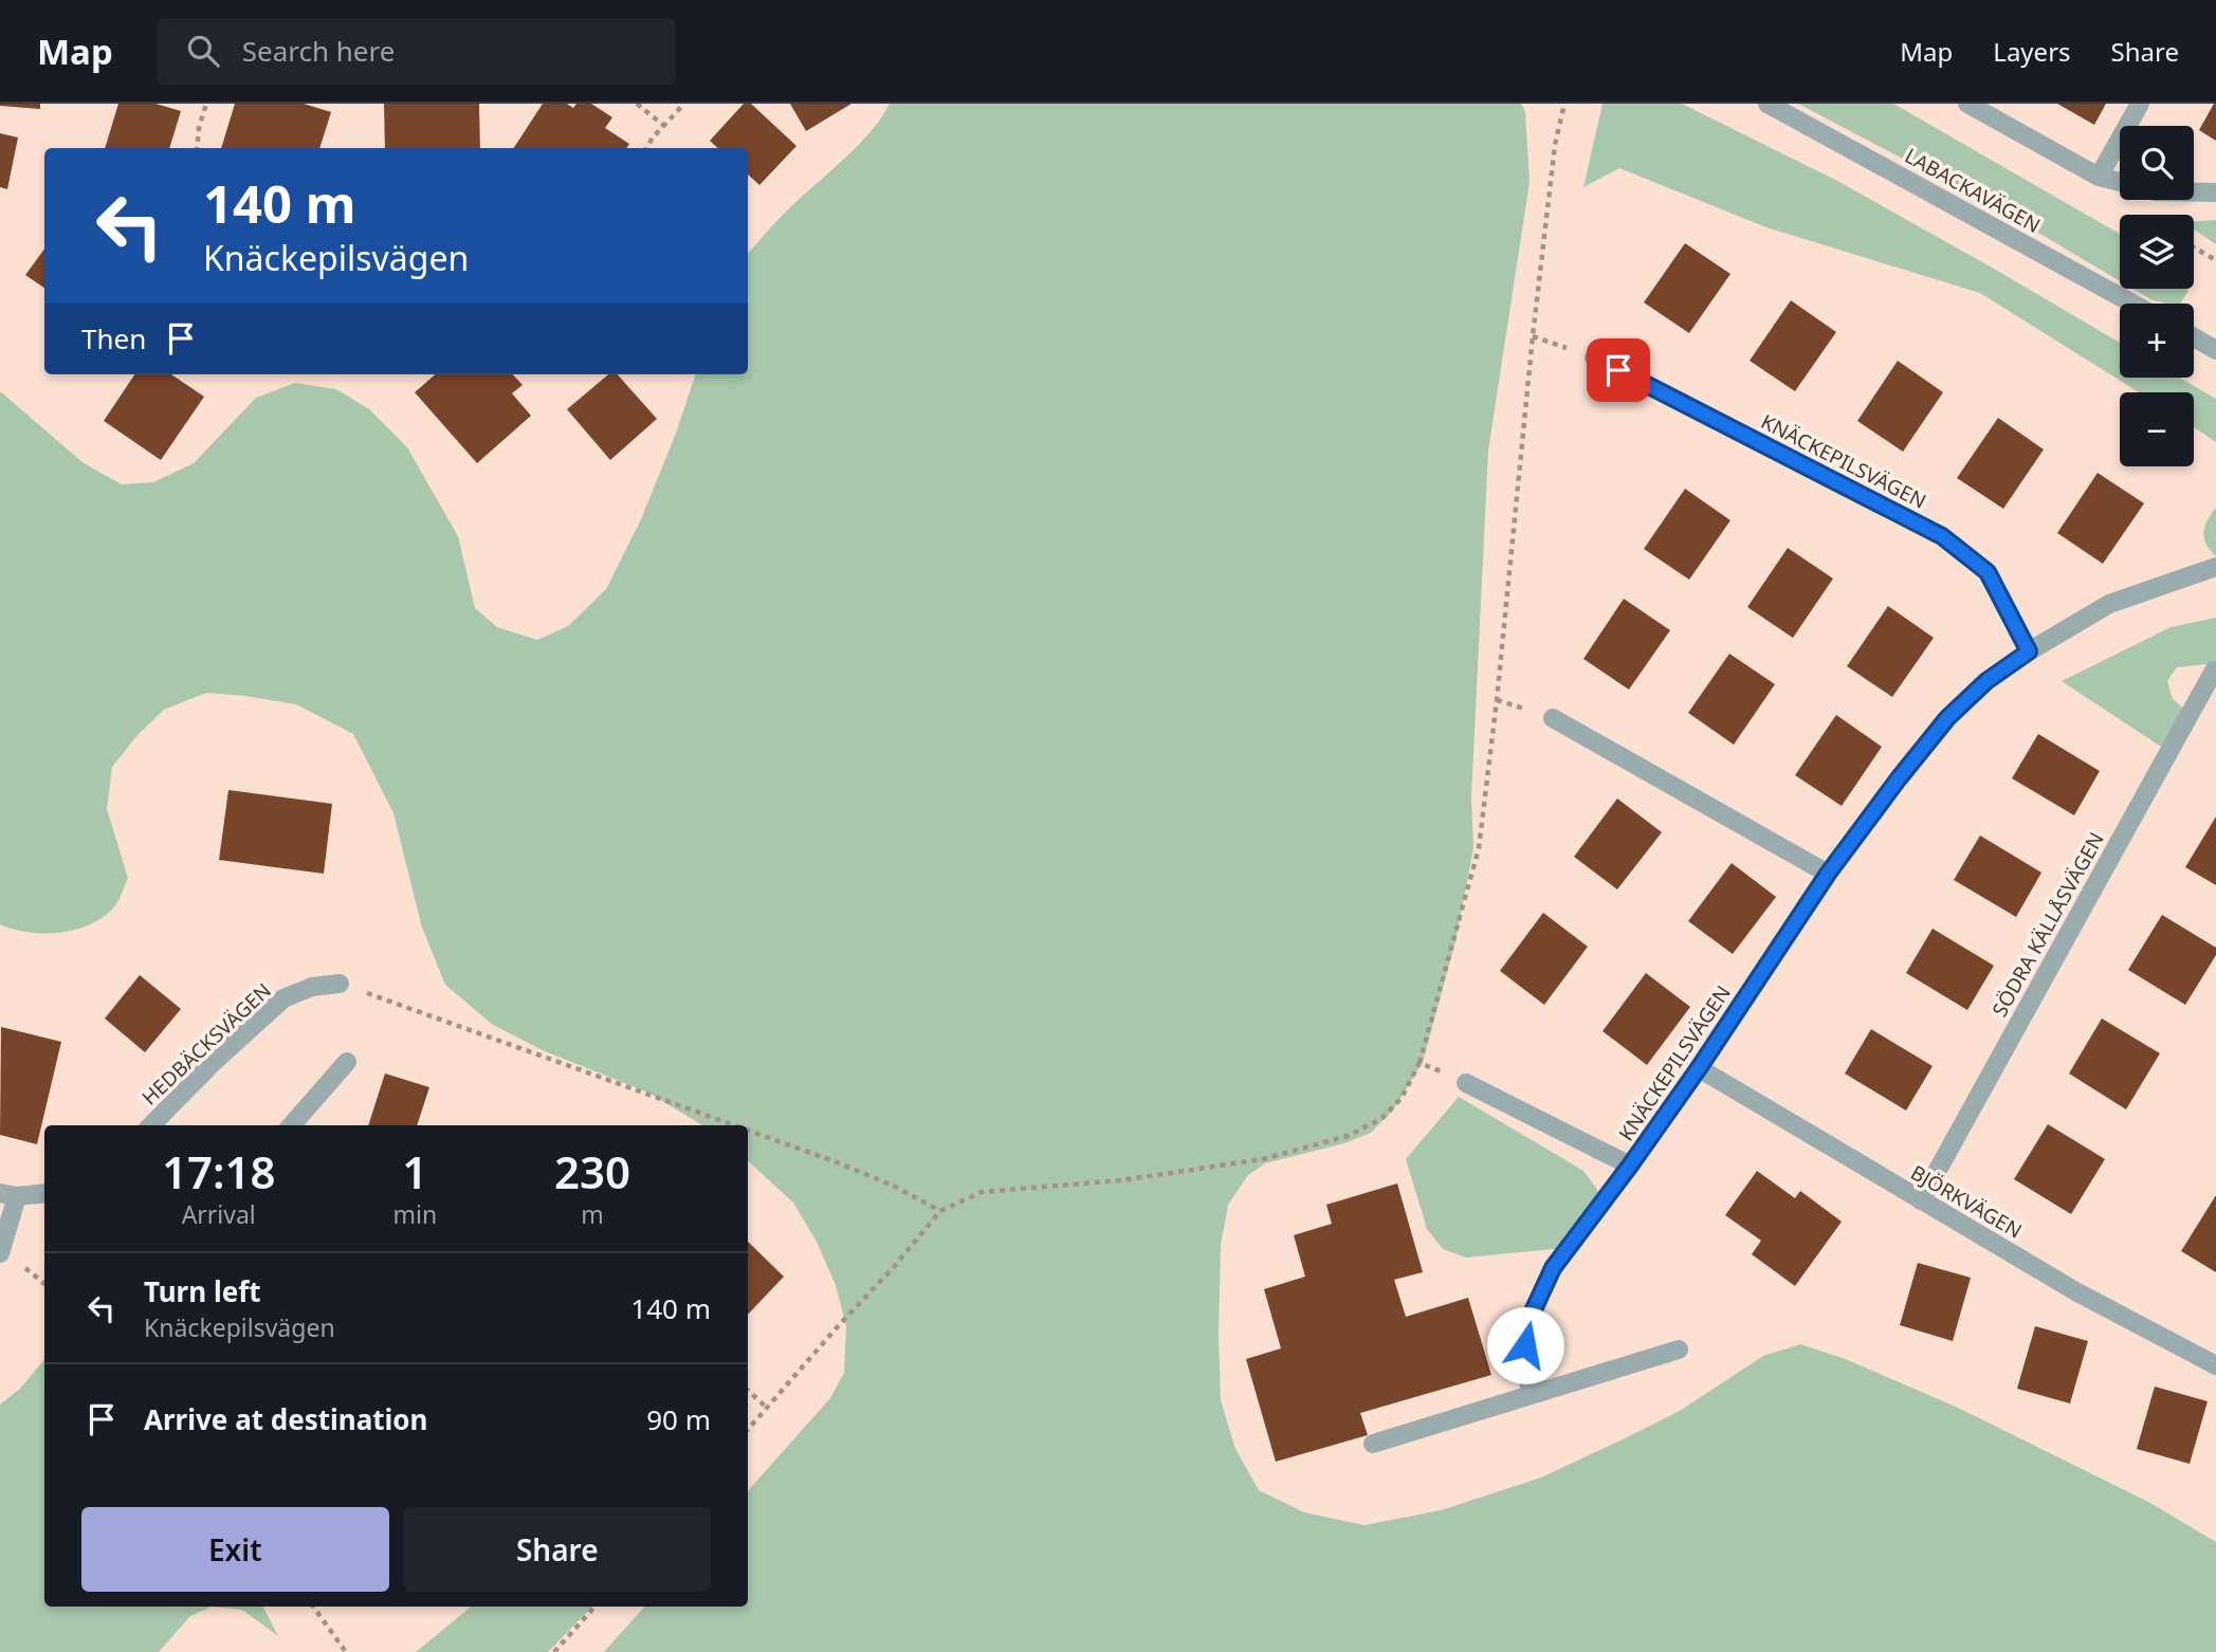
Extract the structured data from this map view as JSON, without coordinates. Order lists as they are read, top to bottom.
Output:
{
  "streets": {
    "street": [
      "LABACKAVÄGEN",
      "KNÄCKEPILSVÄGEN",
      "SÖDRA KÄLLÅSVÄGEN",
      "HEDBÄCKSVÄGEN",
      "BJÖRKVÄGEN"
    ]
  },
  "crossings": [
    ["KNÄCKEPILSVÄGEN", "BJÖRKVÄGEN"],
    ["SÖDRA KÄLLÅSVÄGEN", "BJÖRKVÄGEN"]
  ],
  "page": {
    "header": "Map",
    "search": "Search here",
    "nav": ["Map", "Layers", "Share"],
    "map_buttons": ["+", "−"],
    "turn": ["140 m", "Knäckepilsvägen"],
    "then": "Then",
    "eta": [
      "17:18",
      "Arrival",
      "1",
      "min",
      "230",
      "m"
    ],
    "list": [
      {
        "name": "Turn left",
        "note": "Knäckepilsvägen",
        "value": "140 m"
      },
      {
        "name": "Arrive at destination",
        "value": "90 m"
      }
    ],
    "buttons": ["Exit", "Share"]
  }
}
